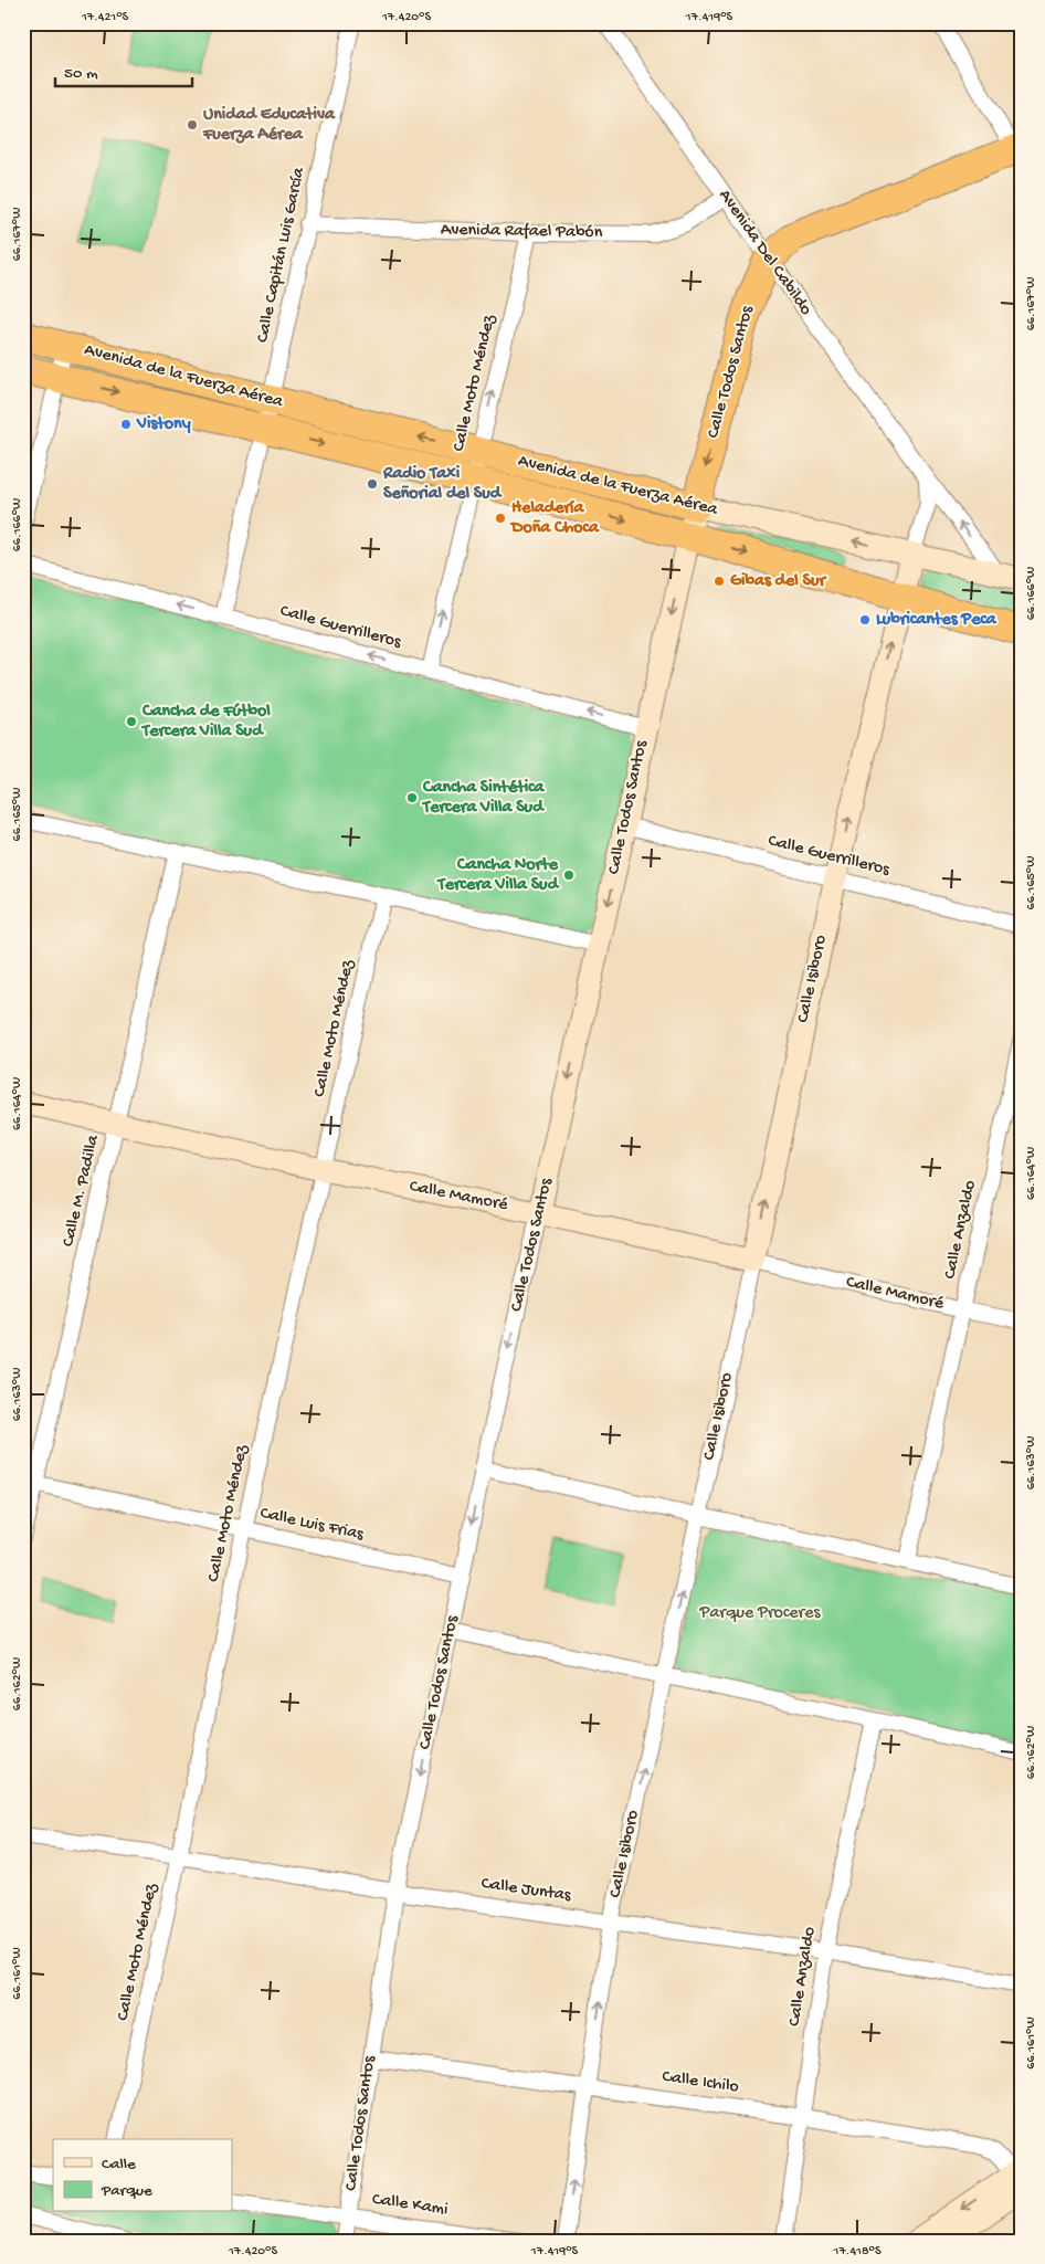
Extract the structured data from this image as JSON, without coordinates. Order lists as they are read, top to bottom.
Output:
{
  "streets": {
    "highway": ["Calle Todos Santos", "Avenida de la Fuerza Aérea"],
    "street": [
      "Avenida Rafael Pabón",
      "Avenida Del Cabildo",
      "Calle Capitán Luis García",
      "Calle Moto Méndez",
      "Calle Guerrilleros",
      "Calle Isiboro",
      "Calle M. Padilla",
      "Calle Mamoré",
      "Calle Anzaldo",
      "Calle Luis Frias",
      "Calle Juntas",
      "Calle Ichilo",
      "Calle Kami"
    ]
  },
  "crossings": [
    ["Avenida Rafael Pabón", "Avenida Del Cabildo"],
    ["Avenida Rafael Pabón", "Calle Capitán Luis García"],
    ["Avenida Rafael Pabón", "Calle Moto Méndez"],
    ["Avenida Del Cabildo", "Calle Todos Santos"],
    ["Avenida Del Cabildo", "Avenida de la Fuerza Aérea"],
    ["Calle Capitán Luis García", "Avenida de la Fuerza Aérea"],
    ["Calle Capitán Luis García", "Calle Guerrilleros"],
    ["Calle Todos Santos", "Avenida de la Fuerza Aérea"],
    ["Calle Todos Santos", "Calle Guerrilleros"],
    ["Calle Todos Santos", "Calle Mamoré"],
    ["Calle Todos Santos", "Calle Luis Frias"],
    ["Calle Todos Santos", "Calle Juntas"],
    ["Calle Todos Santos", "Calle Ichilo"],
    ["Calle Todos Santos", "Calle Kami"],
    ["Avenida de la Fuerza Aérea", "Calle Moto Méndez"],
    ["Avenida de la Fuerza Aérea", "Calle Isiboro"],
    ["Calle Moto Méndez", "Calle Guerrilleros"],
    ["Calle Moto Méndez", "Calle Mamoré"],
    ["Calle Moto Méndez", "Calle Luis Frias"],
    ["Calle Moto Méndez", "Calle Juntas"],
    ["Calle Guerrilleros", "Calle Isiboro"],
    ["Calle Isiboro", "Calle Mamoré"],
    ["Calle Isiboro", "Calle Juntas"],
    ["Calle Isiboro", "Calle Ichilo"],
    ["Calle M. Padilla", "Calle Mamoré"],
    ["Calle M. Padilla", "Calle Luis Frias"],
    ["Calle Mamoré", "Calle Anzaldo"],
    ["Calle Anzaldo", "Calle Juntas"],
    ["Calle Anzaldo", "Calle Ichilo"]
  ],
  "one_way": ["Calle Todos Santos", "Calle Guerrilleros", "Calle Isiboro"],
  "parks": ["Parque Proceres"],
  "places": [
    "Unidad Educativa Fuerza Aérea",
    "Vistony",
    "Radio Taxi Señorial del Sud",
    "Heladería Doña Choca",
    "Gibas del Sur",
    "Lubricantes Peca",
    "Cancha de Fútbol Tercera Villa Sud",
    "Cancha Sintética Tercera Villa Sud",
    "Cancha Norte Tercera Villa Sud"
  ],
  "legend": ["Calle", "Parque"],
  "scale_bar": "50 m",
  "coordinates": [
    "17.421°S",
    "17.420°S",
    "17.419°S",
    "66.167°W",
    "66.166°W",
    "66.165°W",
    "66.164°W",
    "66.163°W",
    "66.162°W",
    "66.161°W",
    "17.418°S"
  ]
}
